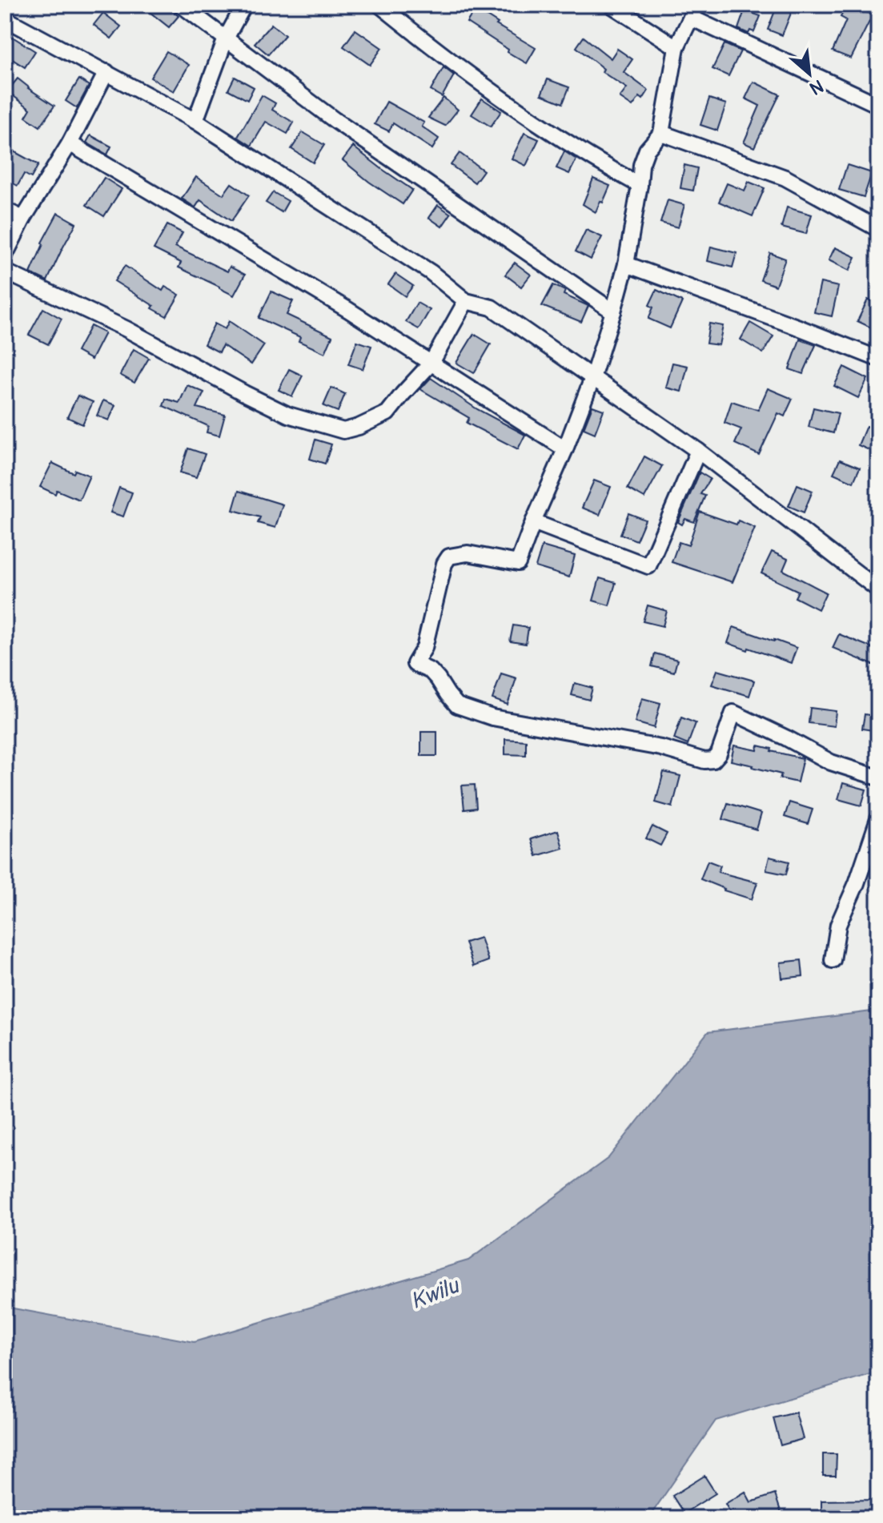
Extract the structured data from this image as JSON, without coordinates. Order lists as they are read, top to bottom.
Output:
{
  "water": ["Kwilu"],
  "north": "bottom right"
}
